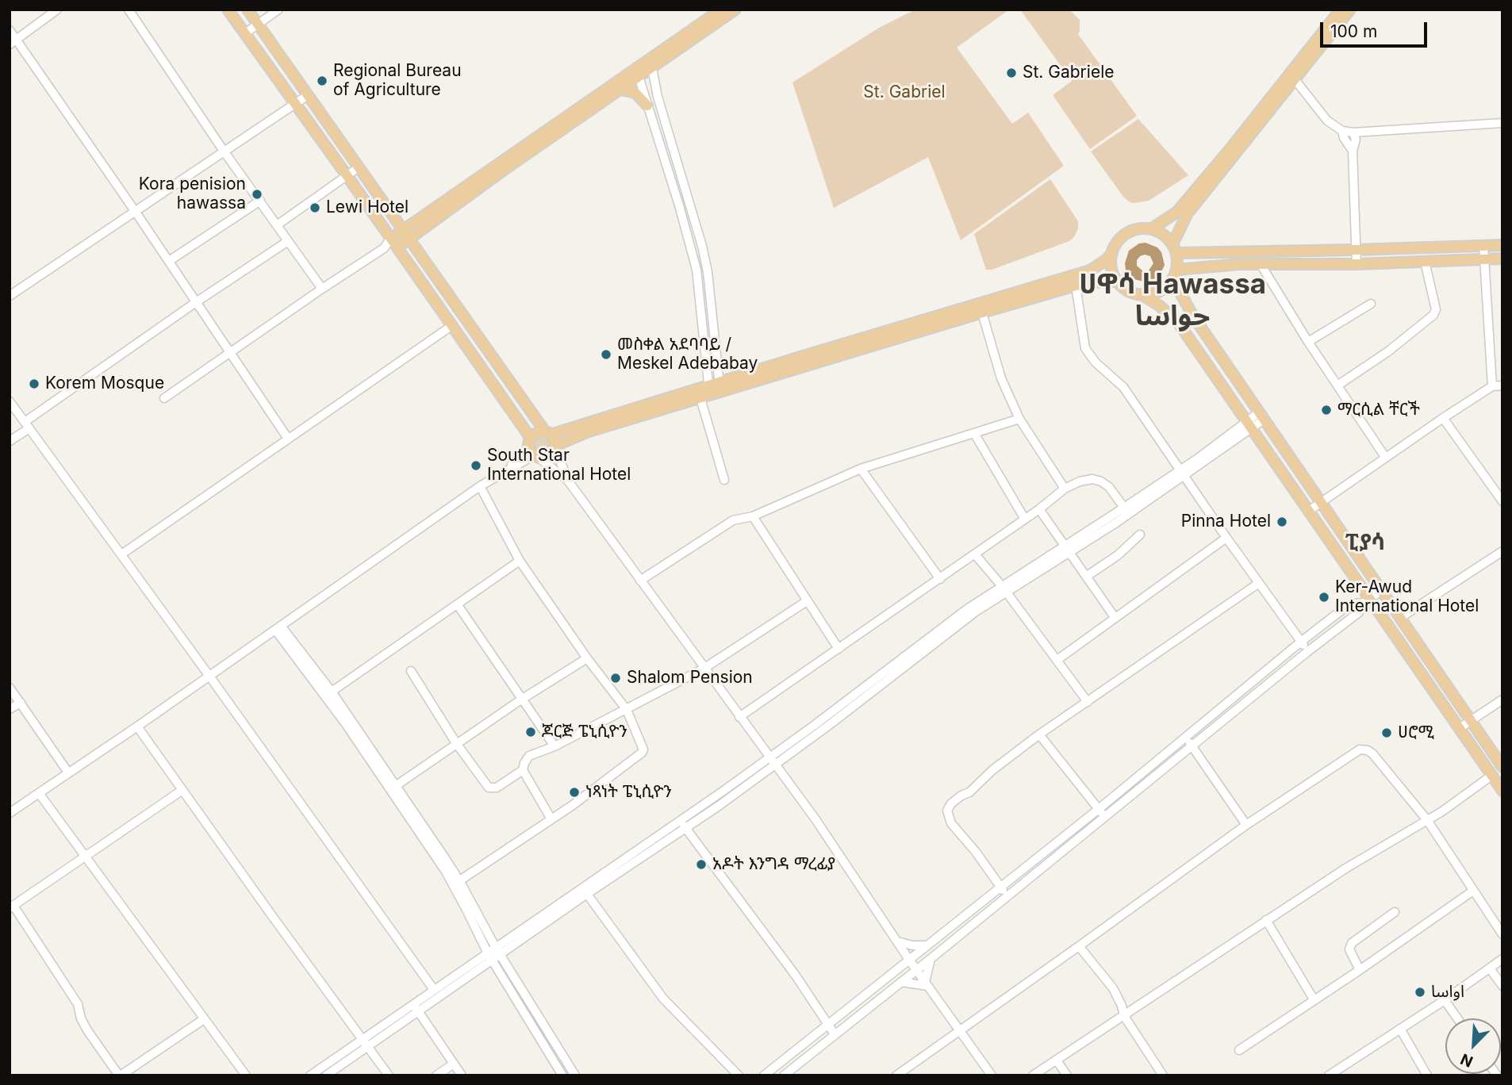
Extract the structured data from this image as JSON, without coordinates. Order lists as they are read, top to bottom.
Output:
{
  "districts": ["ሀዋሳ Hawassa حواسا", "ፒያሳ"],
  "parks": ["St. Gabriel"],
  "places": [
    "St. Gabriele",
    "Regional Bureau of Agriculture",
    "Kora penision hawassa",
    "Lewi Hotel",
    "መስቀል አደባባይ / Meskel Adebabay",
    "Korem Mosque",
    "ማርሲል ቸርች",
    "South Star International Hotel",
    "Pinna Hotel",
    "Ker-Awud International Hotel",
    "Shalom Pension",
    "ጆርጅ ፔኒሲዮን",
    "ሀሮሚ",
    "ነጻነት ፔኒሲዮን",
    "አዶት እንግዳ ማረፊያ",
    "اواسا"
  ],
  "scale_bar": "100 m",
  "north": "bottom left"
}
